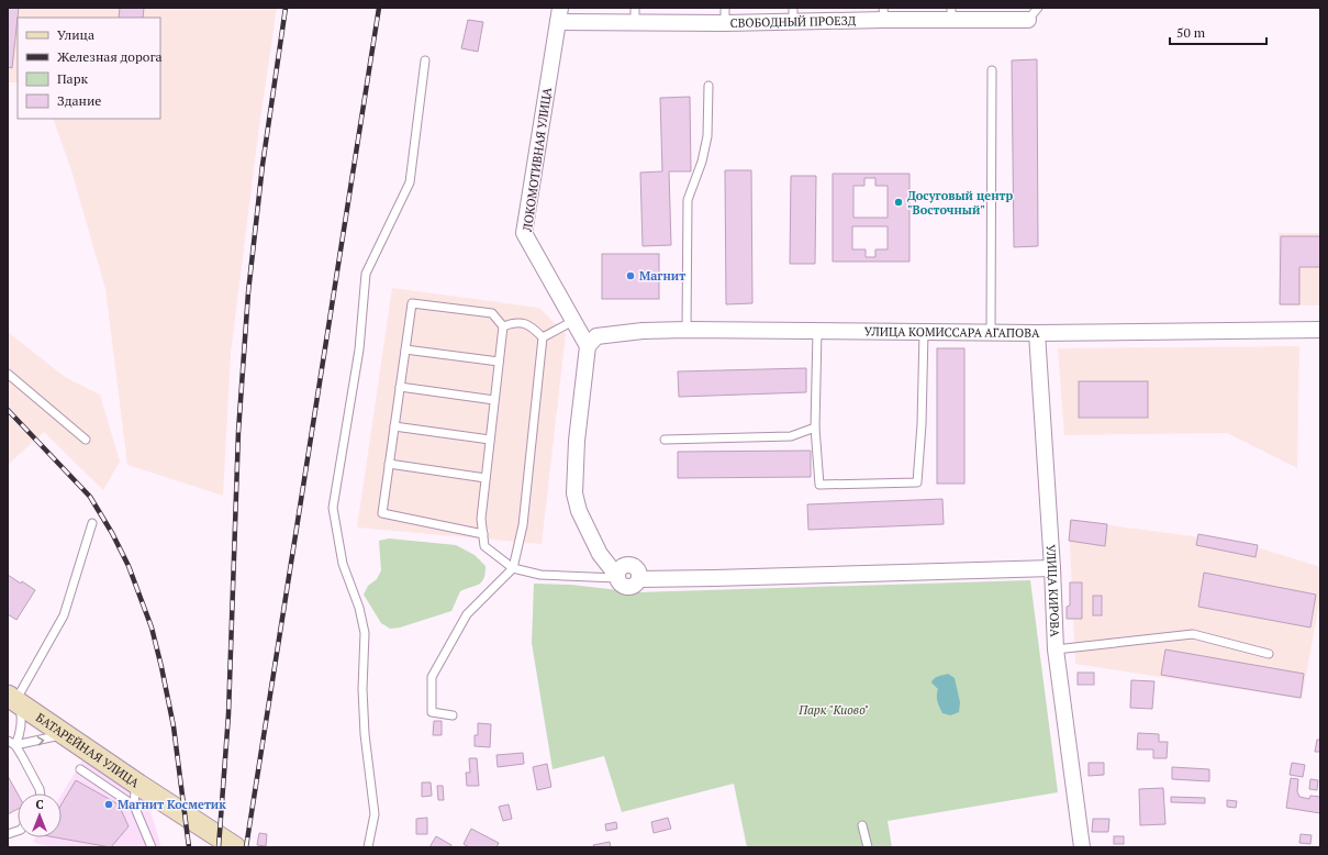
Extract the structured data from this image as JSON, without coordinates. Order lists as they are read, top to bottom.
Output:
{
  "streets": {
    "main road": ["БАТАРЕЙНАЯ УЛИЦА"],
    "street": [
      "СВОБОДНЫЙ ПРОЕЗД",
      "ЛОКОМОТИВНАЯ УЛИЦА",
      "УЛИЦА КОМИССАРА АГАПОВА",
      "УЛИЦА КИРОВА"
    ]
  },
  "crossings": [
    ["СВОБОДНЫЙ ПРОЕЗД", "ЛОКОМОТИВНАЯ УЛИЦА"],
    ["ЛОКОМОТИВНАЯ УЛИЦА", "УЛИЦА КОМИССАРА АГАПОВА"],
    ["УЛИЦА КОМИССАРА АГАПОВА", "УЛИЦА КИРОВА"]
  ],
  "parks": ["Парк \"Киово\""],
  "places": ["Досуговый центр \"Восточный\"", "Магнит", "Магнит Косметик"],
  "legend": [
    "Улица",
    "Железная дорога",
    "Парк",
    "Здание"
  ],
  "scale_bar": "50 m",
  "north": "top"
}
